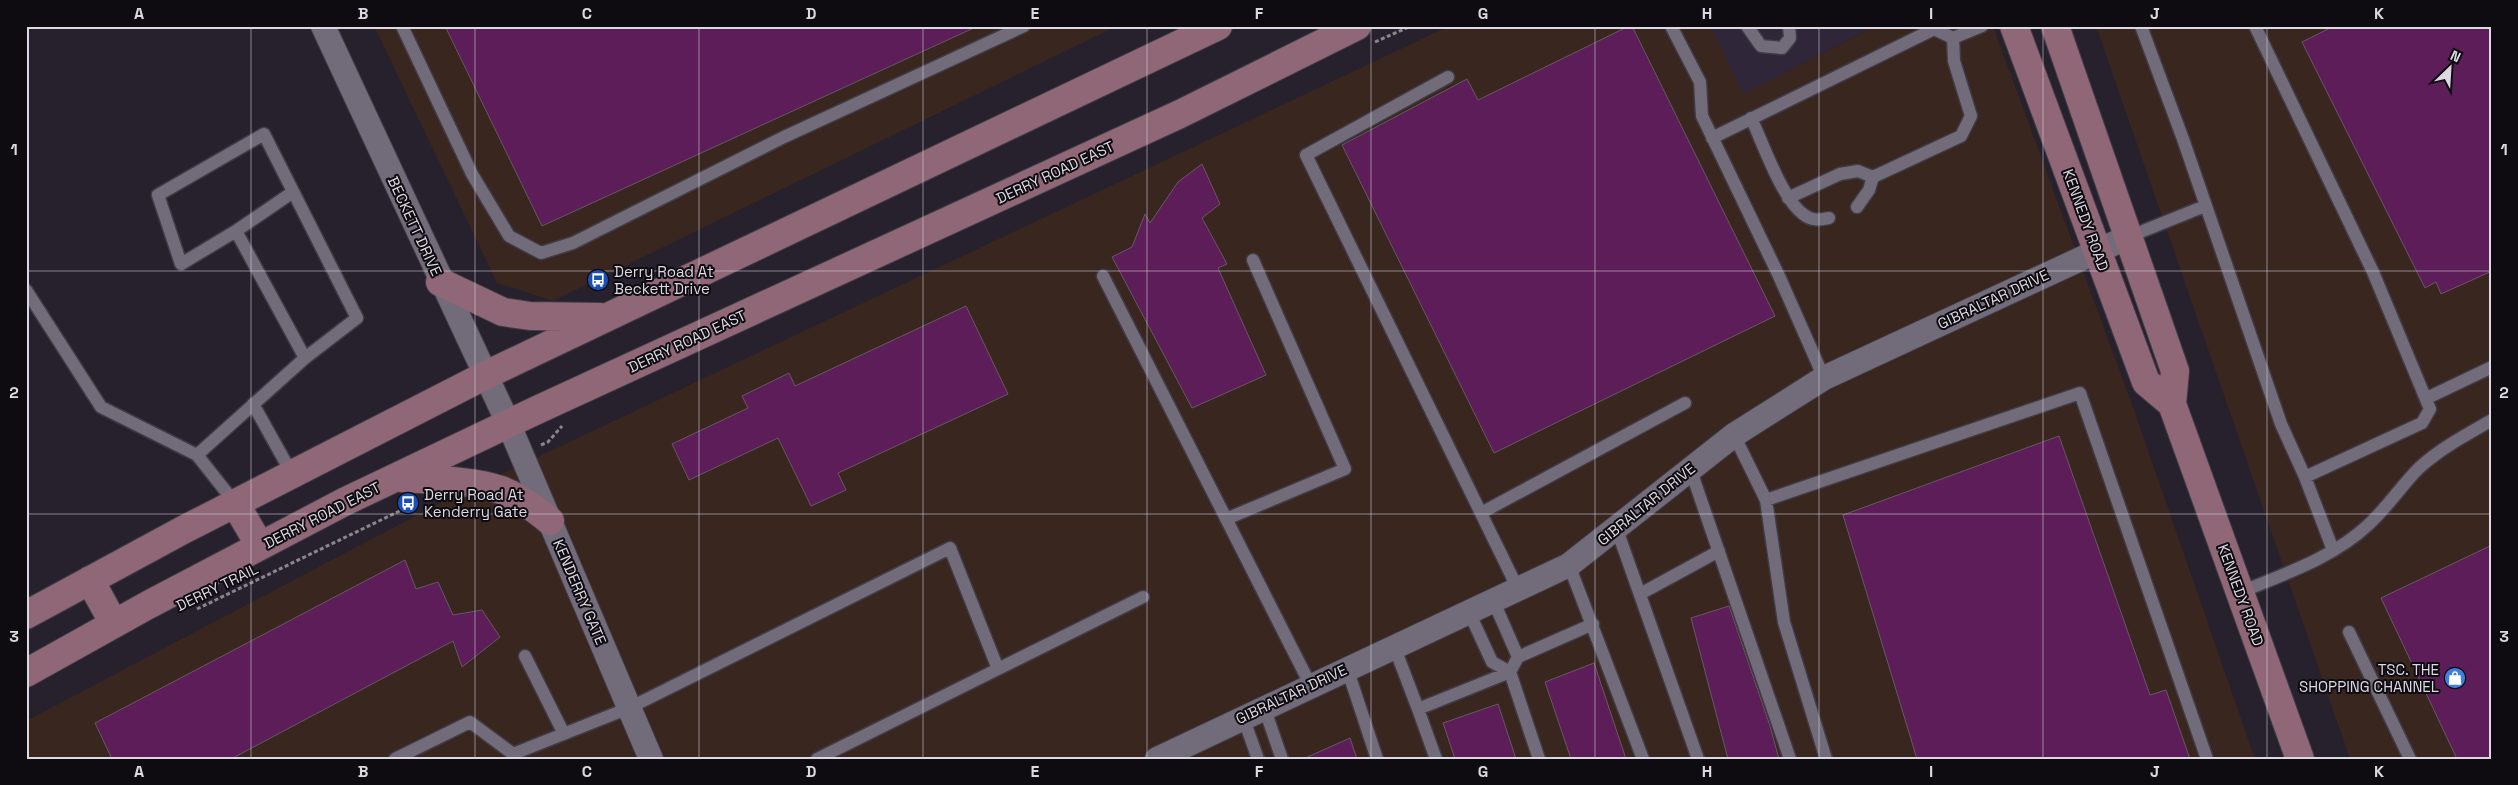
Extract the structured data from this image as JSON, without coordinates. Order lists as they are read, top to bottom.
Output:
{
  "streets": {
    "main road": ["DERRY ROAD EAST", "KENNEDY ROAD"],
    "street": ["BECKETT DRIVE", "GIBRALTAR DRIVE", "KENDERRY GATE"],
    "path": ["DERRY TRAIL"]
  },
  "crossings": [
    ["DERRY ROAD EAST", "BECKETT DRIVE"],
    ["DERRY ROAD EAST", "KENDERRY GATE"],
    ["KENNEDY ROAD", "GIBRALTAR DRIVE"],
    ["BECKETT DRIVE", "KENDERRY GATE"]
  ],
  "places": {
    "bus stop": ["Derry Road At Beckett Drive", "Derry Road At Kenderry Gate"],
    "shop": ["TSC. THE SHOPPING CHANNEL"]
  },
  "north": "top right",
  "grid": {
    "columns": [
      "A",
      "B",
      "C",
      "D",
      "E",
      "F",
      "G",
      "H",
      "I",
      "J",
      "K"
    ],
    "rows": ["1", "2", "3"]
  }
}
